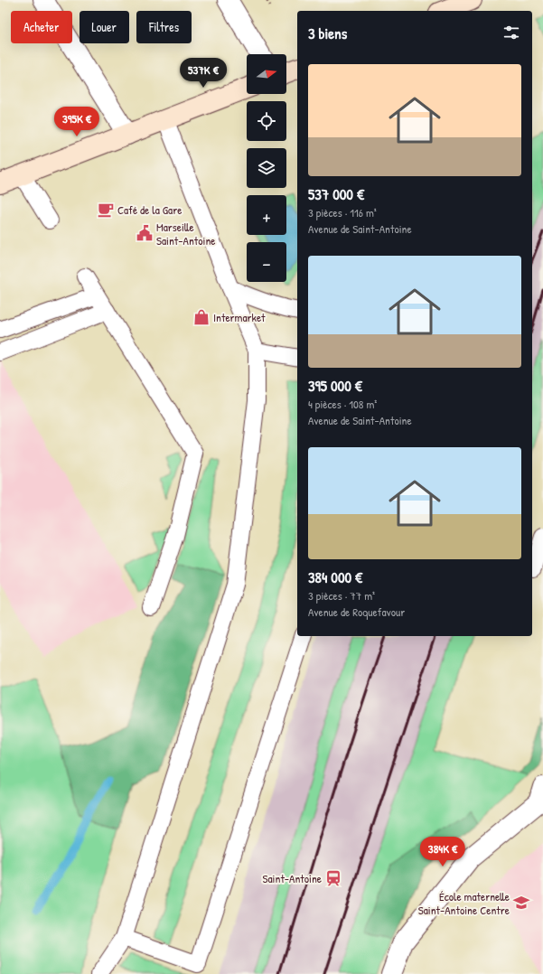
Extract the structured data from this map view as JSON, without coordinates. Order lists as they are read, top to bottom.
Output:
{
  "places": {
    "cafe": ["Café de la Gare"],
    "public building": ["Marseille Saint-Antoine"],
    "shop": ["Intermarket"],
    "station": ["Saint-Antoine"],
    "school or university": ["École maternelle Saint-Antoine Centre"]
  },
  "north": "right",
  "page": {
    "chip": ["Acheter", "Louer", "Filtres"],
    "heading": "3 biens",
    "map_buttons": ["+", "−"],
    "list": [
      {
        "name": "537 000 €",
        "note": "3 pièces · 116 m² · Avenue de Saint-Antoine"
      },
      {
        "name": "395 000 €",
        "note": "4 pièces · 108 m² · Avenue de Saint-Antoine"
      },
      {
        "name": "384 000 €",
        "note": "3 pièces · 77 m² · Avenue de Roquefavour"
      }
    ],
    "price": ["537K €", "395K €", "384K €"]
  }
}
